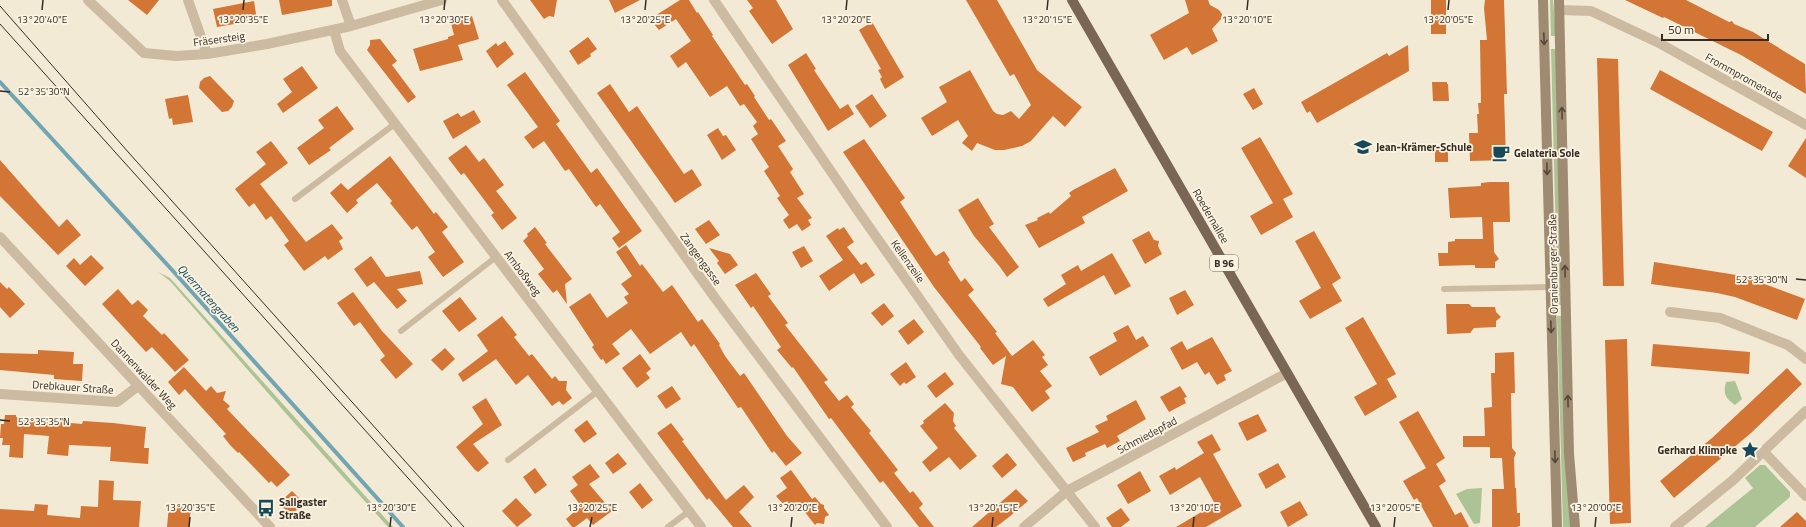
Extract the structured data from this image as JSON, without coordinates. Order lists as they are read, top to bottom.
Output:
{
  "streets": {
    "main road": ["Roedernallee", "B 96", "Oranienburger Straße"],
    "street": [
      "Fräsersteig",
      "Frommpromenade",
      "Zangengasse",
      "Kellenzeile",
      "Amboßweg",
      "Dannenwalder Weg",
      "Drebkauer Straße",
      "Schmiedepfad"
    ]
  },
  "crossings": [
    ["Fräsersteig", "Amboßweg"],
    ["Frommpromenade", "Oranienburger Straße"],
    ["Roedernallee", "Schmiedepfad"],
    ["Kellenzeile", "Schmiedepfad"],
    ["Dannenwalder Weg", "Drebkauer Straße"]
  ],
  "water": ["Quermatengraben"],
  "places": {
    "school or university": ["Jean-Krämer-Schule"],
    "cafe": ["Gelateria Sole"],
    "place": ["Gerhard Klimpke"],
    "bus stop": ["Sallgaster Straße"]
  },
  "scale_bar": "50 m",
  "coordinates": [
    "13°20'40\"E",
    "13°20'35\"E",
    "13°20'30\"E",
    "13°20'25\"E",
    "13°20'20\"E",
    "13°20'15\"E",
    "13°20'10\"E",
    "13°20'05\"E",
    "52°35'30\"N",
    "52°35'35\"N",
    "13°20'00\"E"
  ]
}
